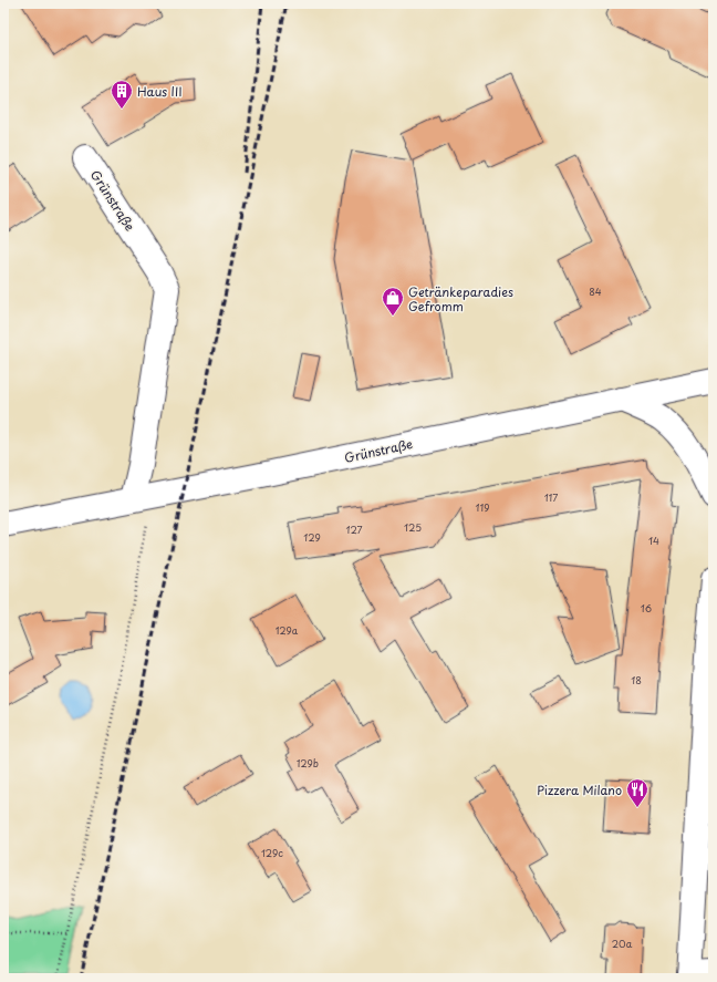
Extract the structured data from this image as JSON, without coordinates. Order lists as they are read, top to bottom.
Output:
{
  "streets": {
    "street": ["Grünstraße"]
  },
  "places": {
    "building": ["Haus III"],
    "shop": ["Getränkeparadies Gefromm"],
    "restaurant": ["Pizzera Milano"]
  },
  "house_numbers": [
    "84",
    "117",
    "119",
    "125",
    "127",
    "129",
    "14",
    "16",
    "129a",
    "18",
    "129b",
    "129c",
    "20a"
  ]
}
